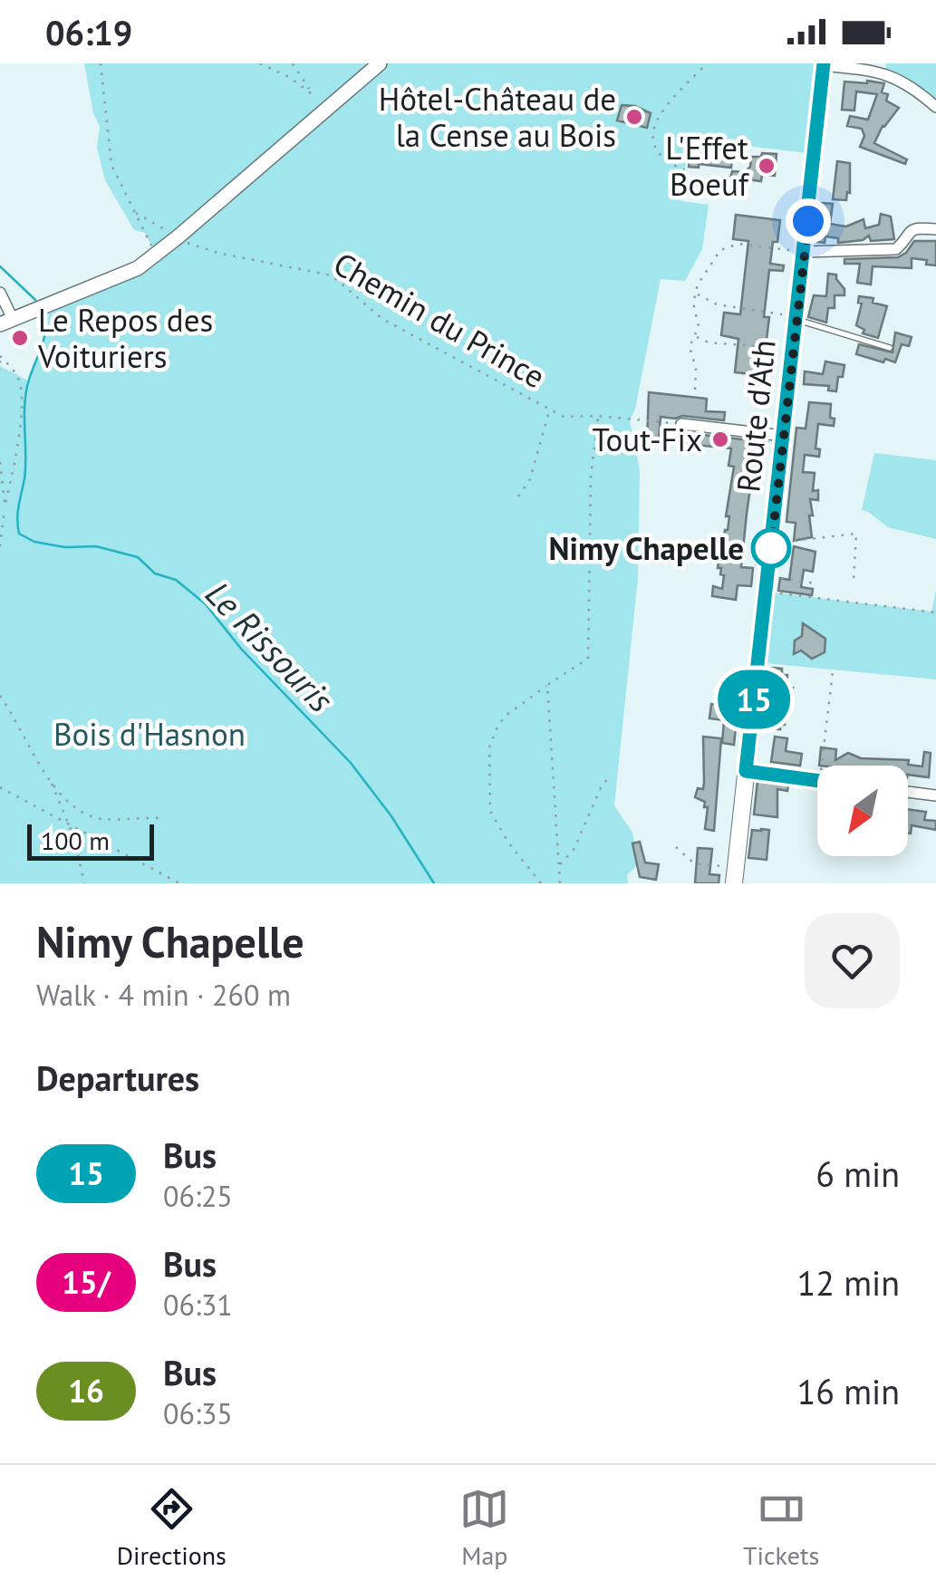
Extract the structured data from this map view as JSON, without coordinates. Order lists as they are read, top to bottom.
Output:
{
  "streets": {
    "main road": ["Route d'Ath"],
    "path": ["Chemin du Prince"]
  },
  "water": ["Le Rissouris"],
  "parks": ["Bois d'Hasnon"],
  "places": [
    "Hôtel-Château de la Cense au Bois",
    "L'Effet Boeuf",
    "Le Repos des Voituriers",
    "Tout-Fix",
    "Nimy Chapelle"
  ],
  "lines": ["bus line 15"],
  "scale_bar": "100 m",
  "north": "bottom left",
  "page": {
    "status": "06:19",
    "on_map": "15",
    "scale": "100 m",
    "heading": [
      ["Nimy Chapelle", "Walk · 4 min · 260 m"],
      "Departures"
    ],
    "list": [
      {
        "mark": "15",
        "name": "Bus",
        "note": "06:25",
        "value": "6 min"
      },
      {
        "mark": "15/",
        "name": "Bus",
        "note": "06:31",
        "value": "12 min"
      },
      {
        "mark": "16",
        "name": "Bus",
        "note": "06:35",
        "value": "16 min"
      }
    ],
    "tabs": ["Directions", "Map", "Tickets"]
  }
}
